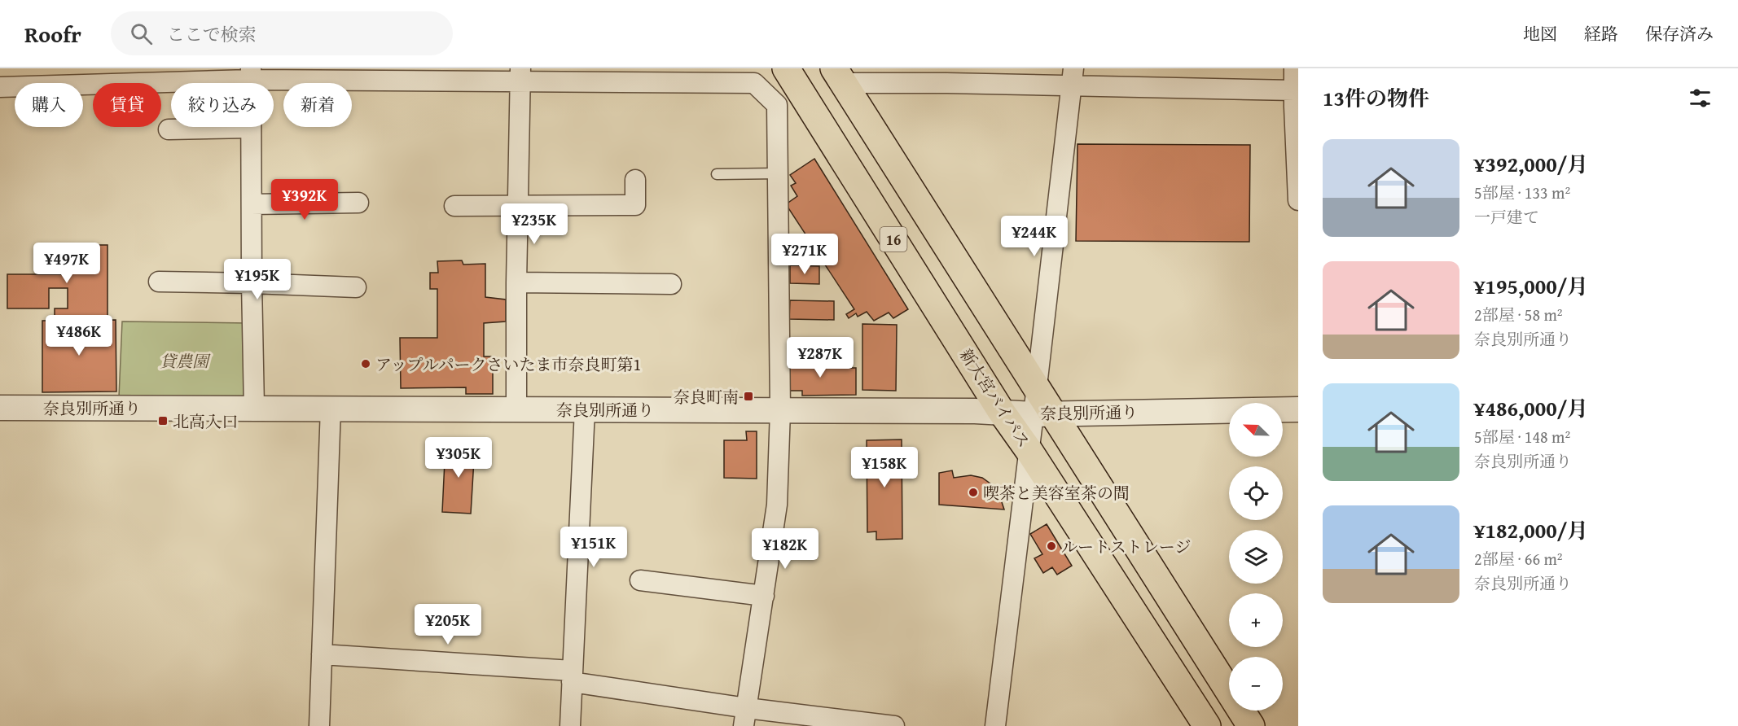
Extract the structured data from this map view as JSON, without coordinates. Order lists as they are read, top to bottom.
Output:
{
  "streets": {
    "highway": ["16", "新大宮バイパス"],
    "street": ["奈良別所通り"]
  },
  "crossings": [
    ["新大宮バイパス", "奈良別所通り"]
  ],
  "parks": ["貸農園"],
  "places": {
    "other": ["アップルパークさいたま市奈良町第1", "喫茶と美容室茶の間", "ルートストレージ"],
    "transit": ["奈良町南", "北高入口"]
  },
  "north": "top left",
  "page": {
    "header": "Roofr",
    "search": "ここで検索",
    "nav": ["地図", "経路", "保存済み"],
    "heading": "13件の物件",
    "chip": [
      "購入",
      "賃貸",
      "絞り込み",
      "新着"
    ],
    "list": [
      {
        "name": "¥392,000/月",
        "note": "5部屋 · 133 m² · 一戸建て"
      },
      {
        "name": "¥195,000/月",
        "note": "2部屋 · 58 m² · 奈良別所通り"
      },
      {
        "name": "¥486,000/月",
        "note": "5部屋 · 148 m² · 奈良別所通り"
      },
      {
        "name": "¥182,000/月",
        "note": "2部屋 · 66 m² · 奈良別所通り"
      }
    ],
    "price": [
      "¥392K",
      "¥235K",
      "¥244K",
      "¥271K",
      "¥497K",
      "¥195K",
      "¥486K",
      "¥287K",
      "¥305K",
      "¥158K",
      "¥151K",
      "¥182K",
      "¥205K"
    ],
    "map_buttons": ["+", "−"]
  }
}
